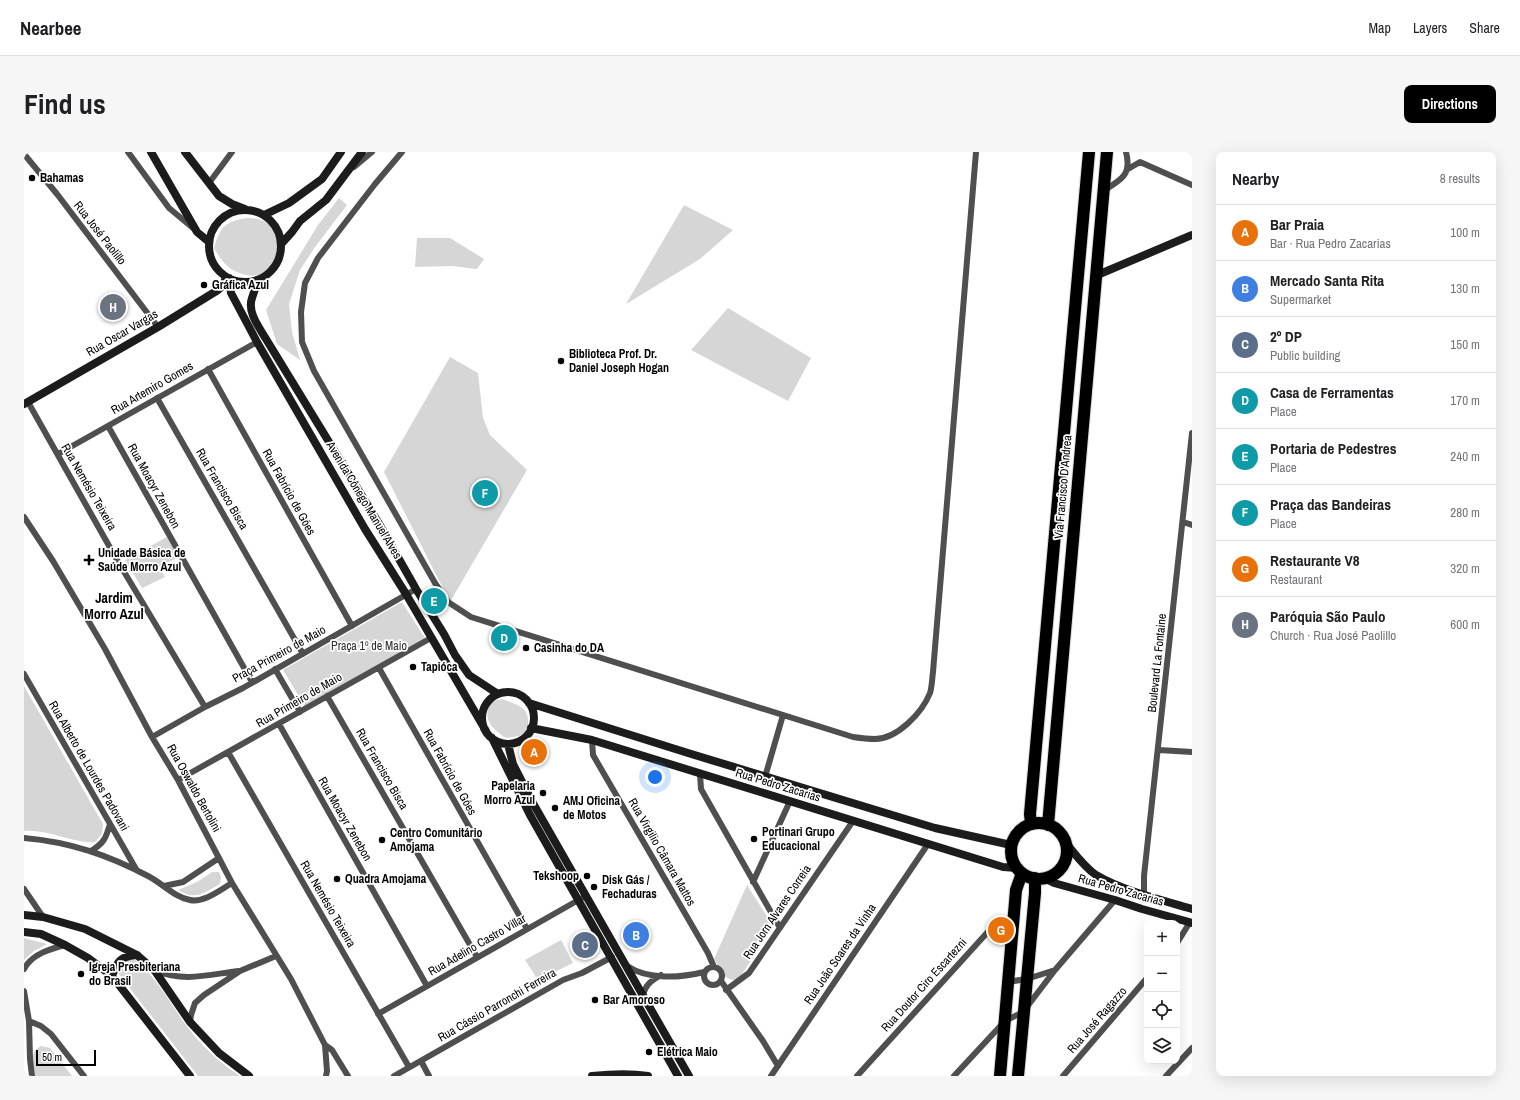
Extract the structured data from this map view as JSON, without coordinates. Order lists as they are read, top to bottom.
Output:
{
  "streets": {
    "highway": ["Via Francisco D'Andrea"],
    "street": [
      "Rua José Paolillo",
      "Rua Oscar Vargas",
      "Rua Artemiro Gomes",
      "Rua Moacyr Zenebon",
      "Rua Nemésio Teixeira",
      "Rua Francisco Bisca",
      "Rua Fabrício de Góes",
      "Avenida Cônego Manuel Alves",
      "Praça Primeiro de Maio",
      "Boulevard La Fontaine",
      "Rua Primeiro de Maio",
      "Rua Alberto de Lourdes Padovani",
      "Rua Pedro Zacarias",
      "Rua Oswaldo Bertolini",
      "Rua Virgilio Câmara Mattos",
      "Rua Jorn Alvares Correia",
      "Rua Adelino Castro Villar",
      "Rua João Soares da Vinha",
      "Rua Doutor Ciro Escartezni",
      "Rua Cássio Parronchi Ferreira",
      "Rua José Ragazzo"
    ]
  },
  "crossings": [
    ["Rua José Paolillo", "Rua Oscar Vargas"],
    ["Rua Oscar Vargas", "Rua Nemésio Teixeira"],
    ["Rua Oscar Vargas", "Avenida Cônego Manuel Alves"],
    ["Rua Artemiro Gomes", "Rua Moacyr Zenebon"],
    ["Rua Artemiro Gomes", "Rua Nemésio Teixeira"],
    ["Rua Artemiro Gomes", "Rua Francisco Bisca"],
    ["Rua Artemiro Gomes", "Rua Fabrício de Góes"],
    ["Rua Artemiro Gomes", "Avenida Cônego Manuel Alves"],
    ["Rua Moacyr Zenebon", "Praça Primeiro de Maio"],
    ["Rua Moacyr Zenebon", "Rua Primeiro de Maio"],
    ["Rua Moacyr Zenebon", "Rua Adelino Castro Villar"],
    ["Rua Nemésio Teixeira", "Praça Primeiro de Maio"],
    ["Rua Nemésio Teixeira", "Rua Primeiro de Maio"],
    ["Rua Nemésio Teixeira", "Rua Adelino Castro Villar"],
    ["Rua Nemésio Teixeira", "Rua Cássio Parronchi Ferreira"],
    ["Via Francisco D'Andrea", "Rua Pedro Zacarias"],
    ["Rua Francisco Bisca", "Praça Primeiro de Maio"],
    ["Rua Francisco Bisca", "Rua Primeiro de Maio"],
    ["Rua Francisco Bisca", "Rua Adelino Castro Villar"],
    ["Rua Fabrício de Góes", "Praça Primeiro de Maio"],
    ["Rua Fabrício de Góes", "Rua Primeiro de Maio"],
    ["Rua Fabrício de Góes", "Rua Adelino Castro Villar"],
    ["Avenida Cônego Manuel Alves", "Praça Primeiro de Maio"],
    ["Avenida Cônego Manuel Alves", "Rua Primeiro de Maio"],
    ["Avenida Cônego Manuel Alves", "Rua Pedro Zacarias"],
    ["Praça Primeiro de Maio", "Rua Oswaldo Bertolini"],
    ["Boulevard La Fontaine", "Rua Pedro Zacarias"],
    ["Rua Primeiro de Maio", "Rua Oswaldo Bertolini"],
    ["Rua Pedro Zacarias", "Rua Virgilio Câmara Mattos"],
    ["Rua Pedro Zacarias", "Rua Jorn Alvares Correia"],
    ["Rua Pedro Zacarias", "Rua João Soares da Vinha"]
  ],
  "districts": ["Jardim Morro Azul"],
  "parks": ["Praça 1º de Maio"],
  "places": {
    "other": [
      "Bahamas",
      "Gráfica Azul",
      "Biblioteca Prof. Dr. Daniel Joseph Hogan",
      "Casinha do DA",
      "Tapióca",
      "Papelaria Morro Azul",
      "AMJ Oficina de Motos",
      "Portinari Grupo Educacional",
      "Centro Comunitário Amojama",
      "Tekshoop",
      "Quadra Amojama",
      "Disk Gás / Fechaduras",
      "Igreja Presbiteriana do Brasil",
      "Bar Amoroso",
      "Elétrica Maio"
    ],
    "health": ["Unidade Básica de Saúde Morro Azul"]
  },
  "scale_bar": "50 m",
  "page": {
    "header": "Nearbee",
    "nav": ["Map", "Layers", "Share"],
    "title": "Find us",
    "buttons": "Directions",
    "heading": ["Nearby", "8 results"],
    "list": [
      {
        "mark": "A",
        "name": "Bar Praia",
        "note": "Bar · Rua Pedro Zacarias",
        "value": "100 m"
      },
      {
        "mark": "B",
        "name": "Mercado Santa Rita",
        "note": "Supermarket",
        "value": "130 m"
      },
      {
        "mark": "C",
        "name": "2º DP",
        "note": "Public building",
        "value": "150 m"
      },
      {
        "mark": "D",
        "name": "Casa de Ferramentas",
        "note": "Place",
        "value": "170 m"
      },
      {
        "mark": "E",
        "name": "Portaria de Pedestres",
        "note": "Place",
        "value": "240 m"
      },
      {
        "mark": "F",
        "name": "Praça das Bandeiras",
        "note": "Place",
        "value": "280 m"
      },
      {
        "mark": "G",
        "name": "Restaurante V8",
        "note": "Restaurant",
        "value": "320 m"
      },
      {
        "mark": "H",
        "name": "Paróquia São Paulo",
        "note": "Church · Rua José Paolillo",
        "value": "600 m"
      }
    ],
    "pins": [
      "H",
      "F",
      "E",
      "D",
      "A",
      "G",
      "B",
      "C"
    ],
    "map_buttons": ["+", "−"],
    "scale": "50 m"
  }
}
